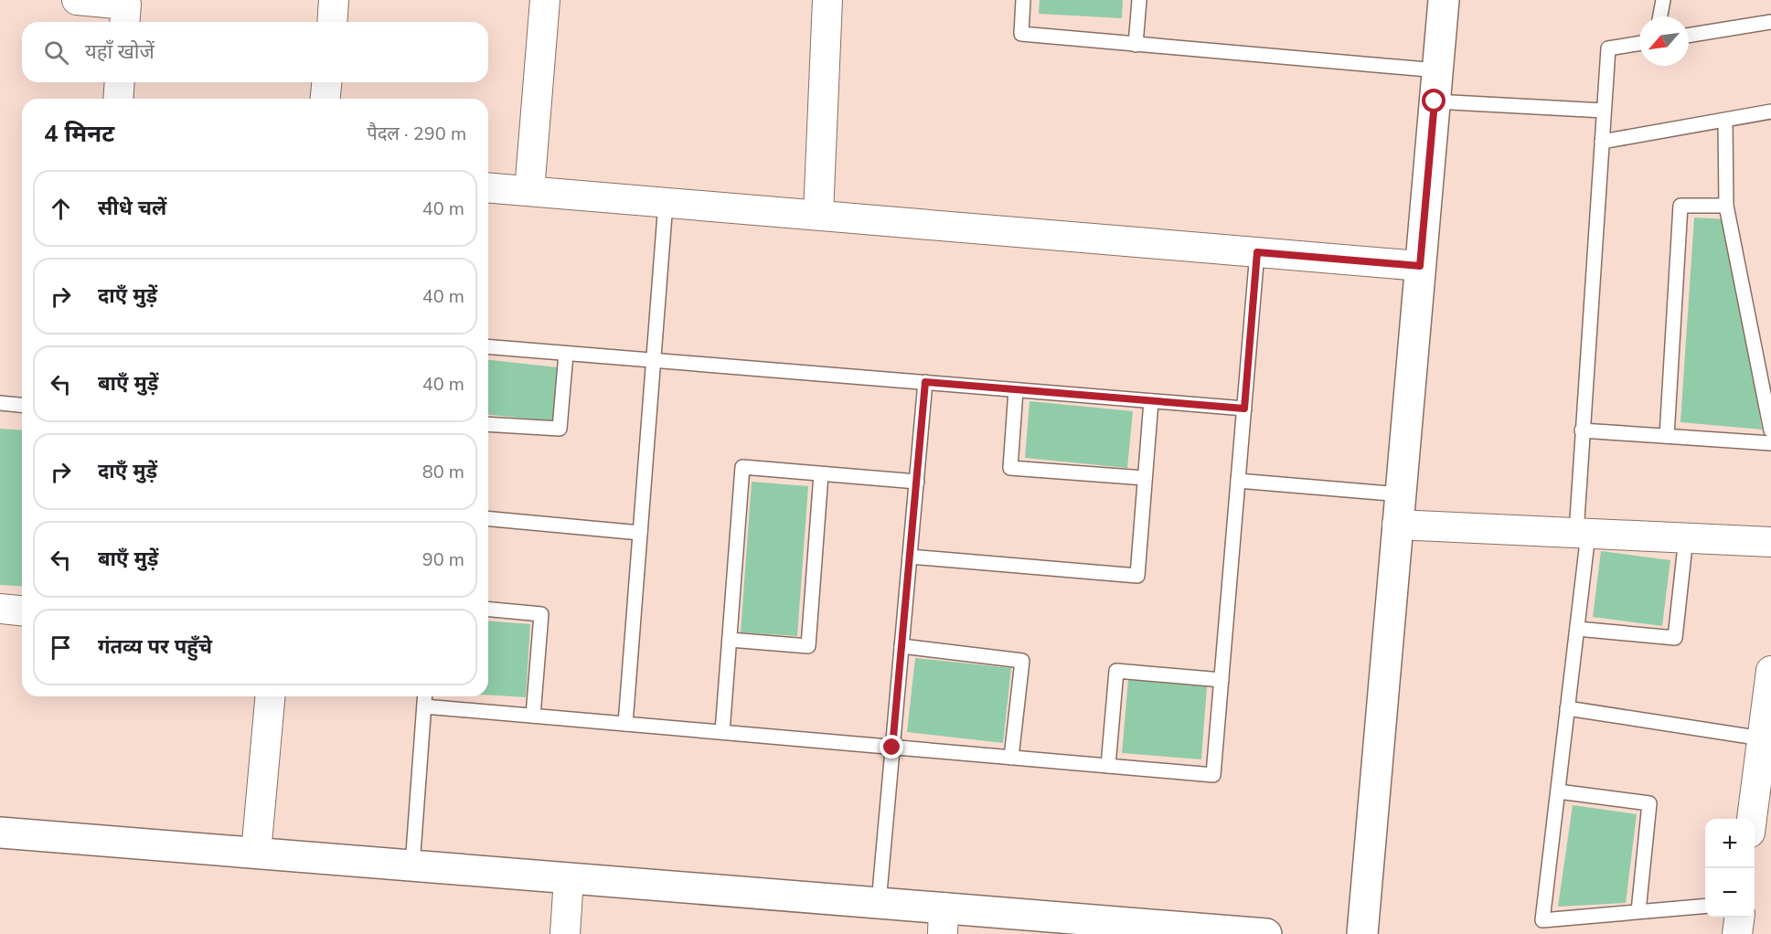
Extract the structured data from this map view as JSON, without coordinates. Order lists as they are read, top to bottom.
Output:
{
  "north": "bottom left",
  "page": {
    "search": "यहाँ खोजें",
    "heading": ["4 मिनट", "पैदल · 290 m"],
    "list": [
      ["सीधे चलें", "40 m"],
      ["दाएँ मुड़ें", "40 m"],
      ["बाएँ मुड़ें", "40 m"],
      ["दाएँ मुड़ें", "80 m"],
      ["बाएँ मुड़ें", "90 m"],
      "गंतव्य पर पहुँचे"
    ],
    "map_buttons": ["+", "−"]
  }
}
